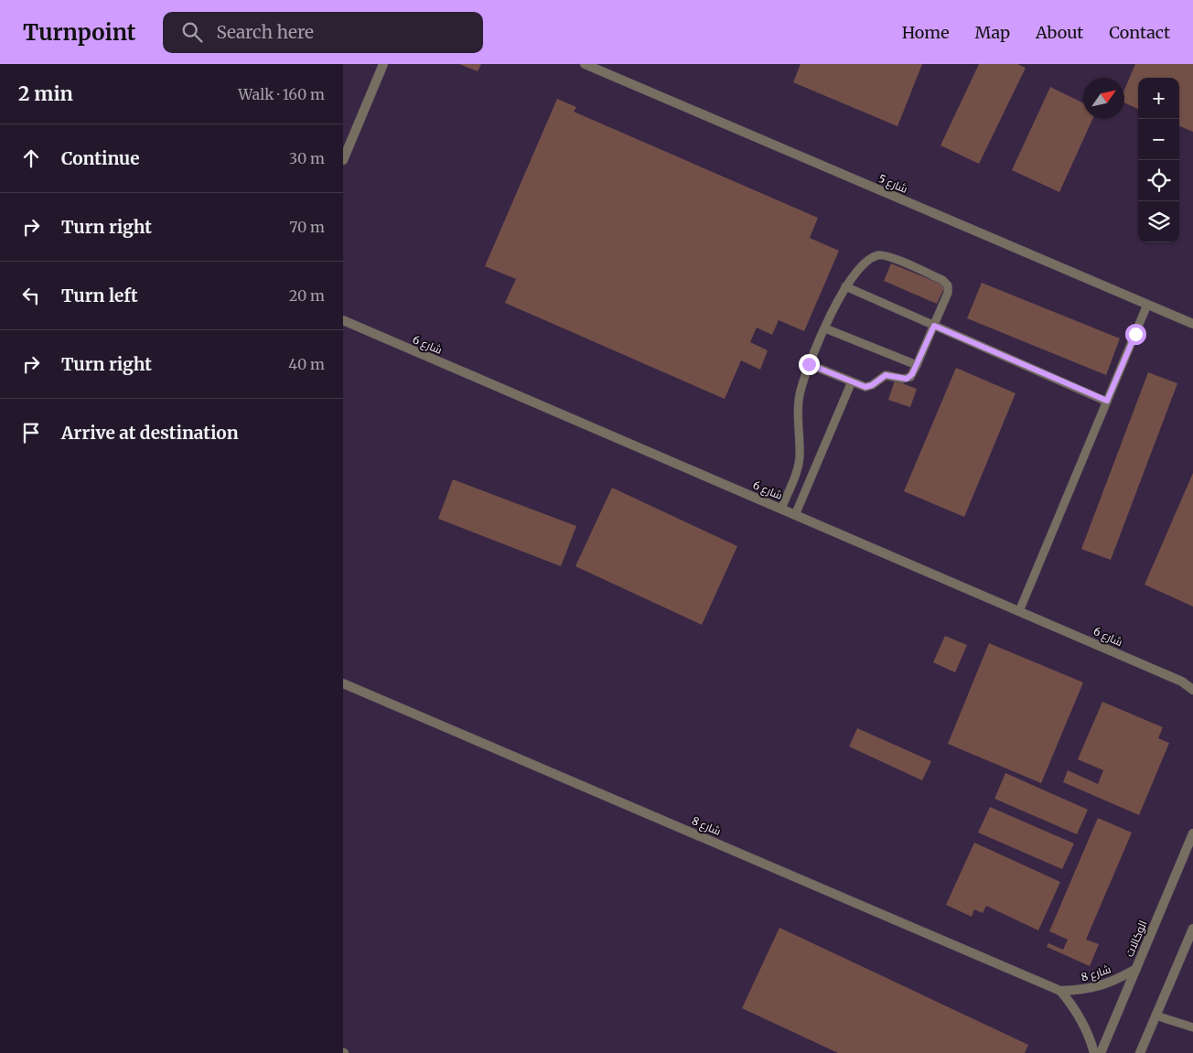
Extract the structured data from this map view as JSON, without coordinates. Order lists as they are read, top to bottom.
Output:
{
  "streets": {
    "street": [
      "شارع 5",
      "شارع 6",
      "شارع 8",
      "الوكالات"
    ]
  },
  "crossings": [
    ["شارع 8", "الوكالات"]
  ],
  "north": "top right",
  "page": {
    "header": "Turnpoint",
    "search": "Search here",
    "nav": [
      "Home",
      "Map",
      "About",
      "Contact"
    ],
    "heading": ["2 min", "Walk · 160 m"],
    "map_buttons": ["+", "−"],
    "list": [
      ["Continue", "30 m"],
      ["Turn right", "70 m"],
      ["Turn left", "20 m"],
      ["Turn right", "40 m"],
      "Arrive at destination"
    ]
  }
}
